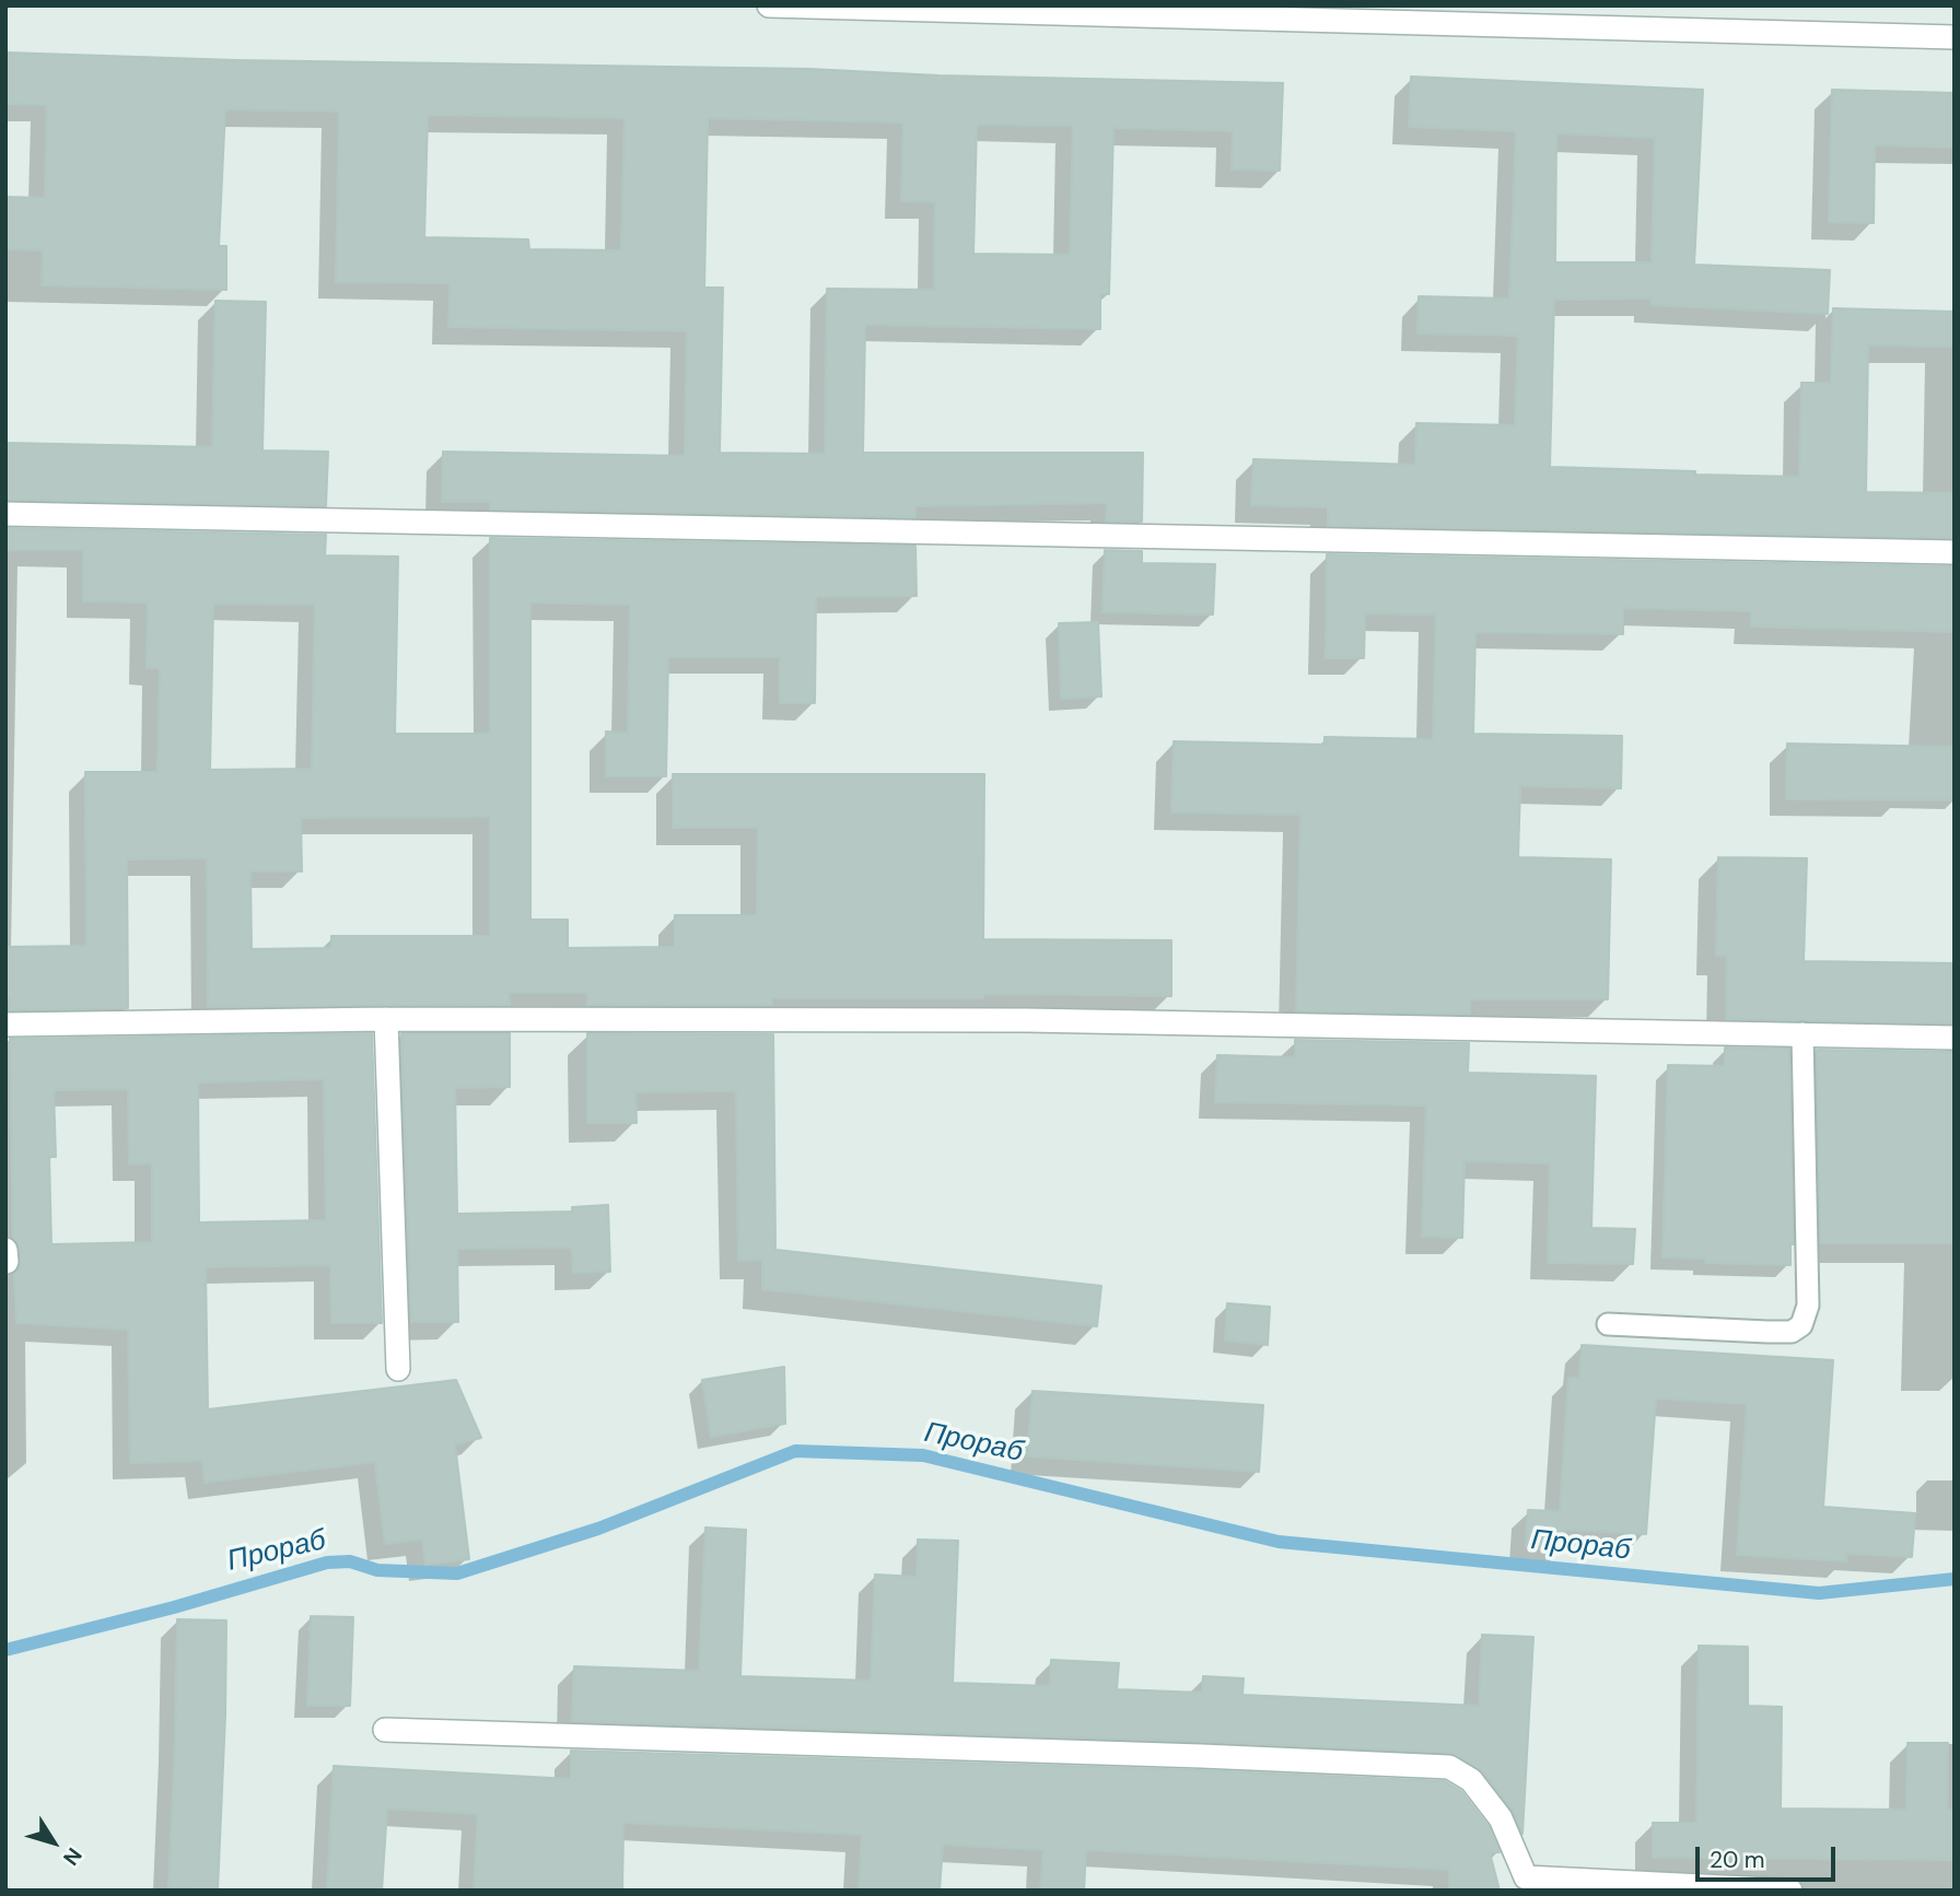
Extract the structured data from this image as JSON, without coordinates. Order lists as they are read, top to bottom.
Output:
{
  "water": ["Прораб"],
  "scale_bar": "20 m",
  "north": "bottom right"
}
